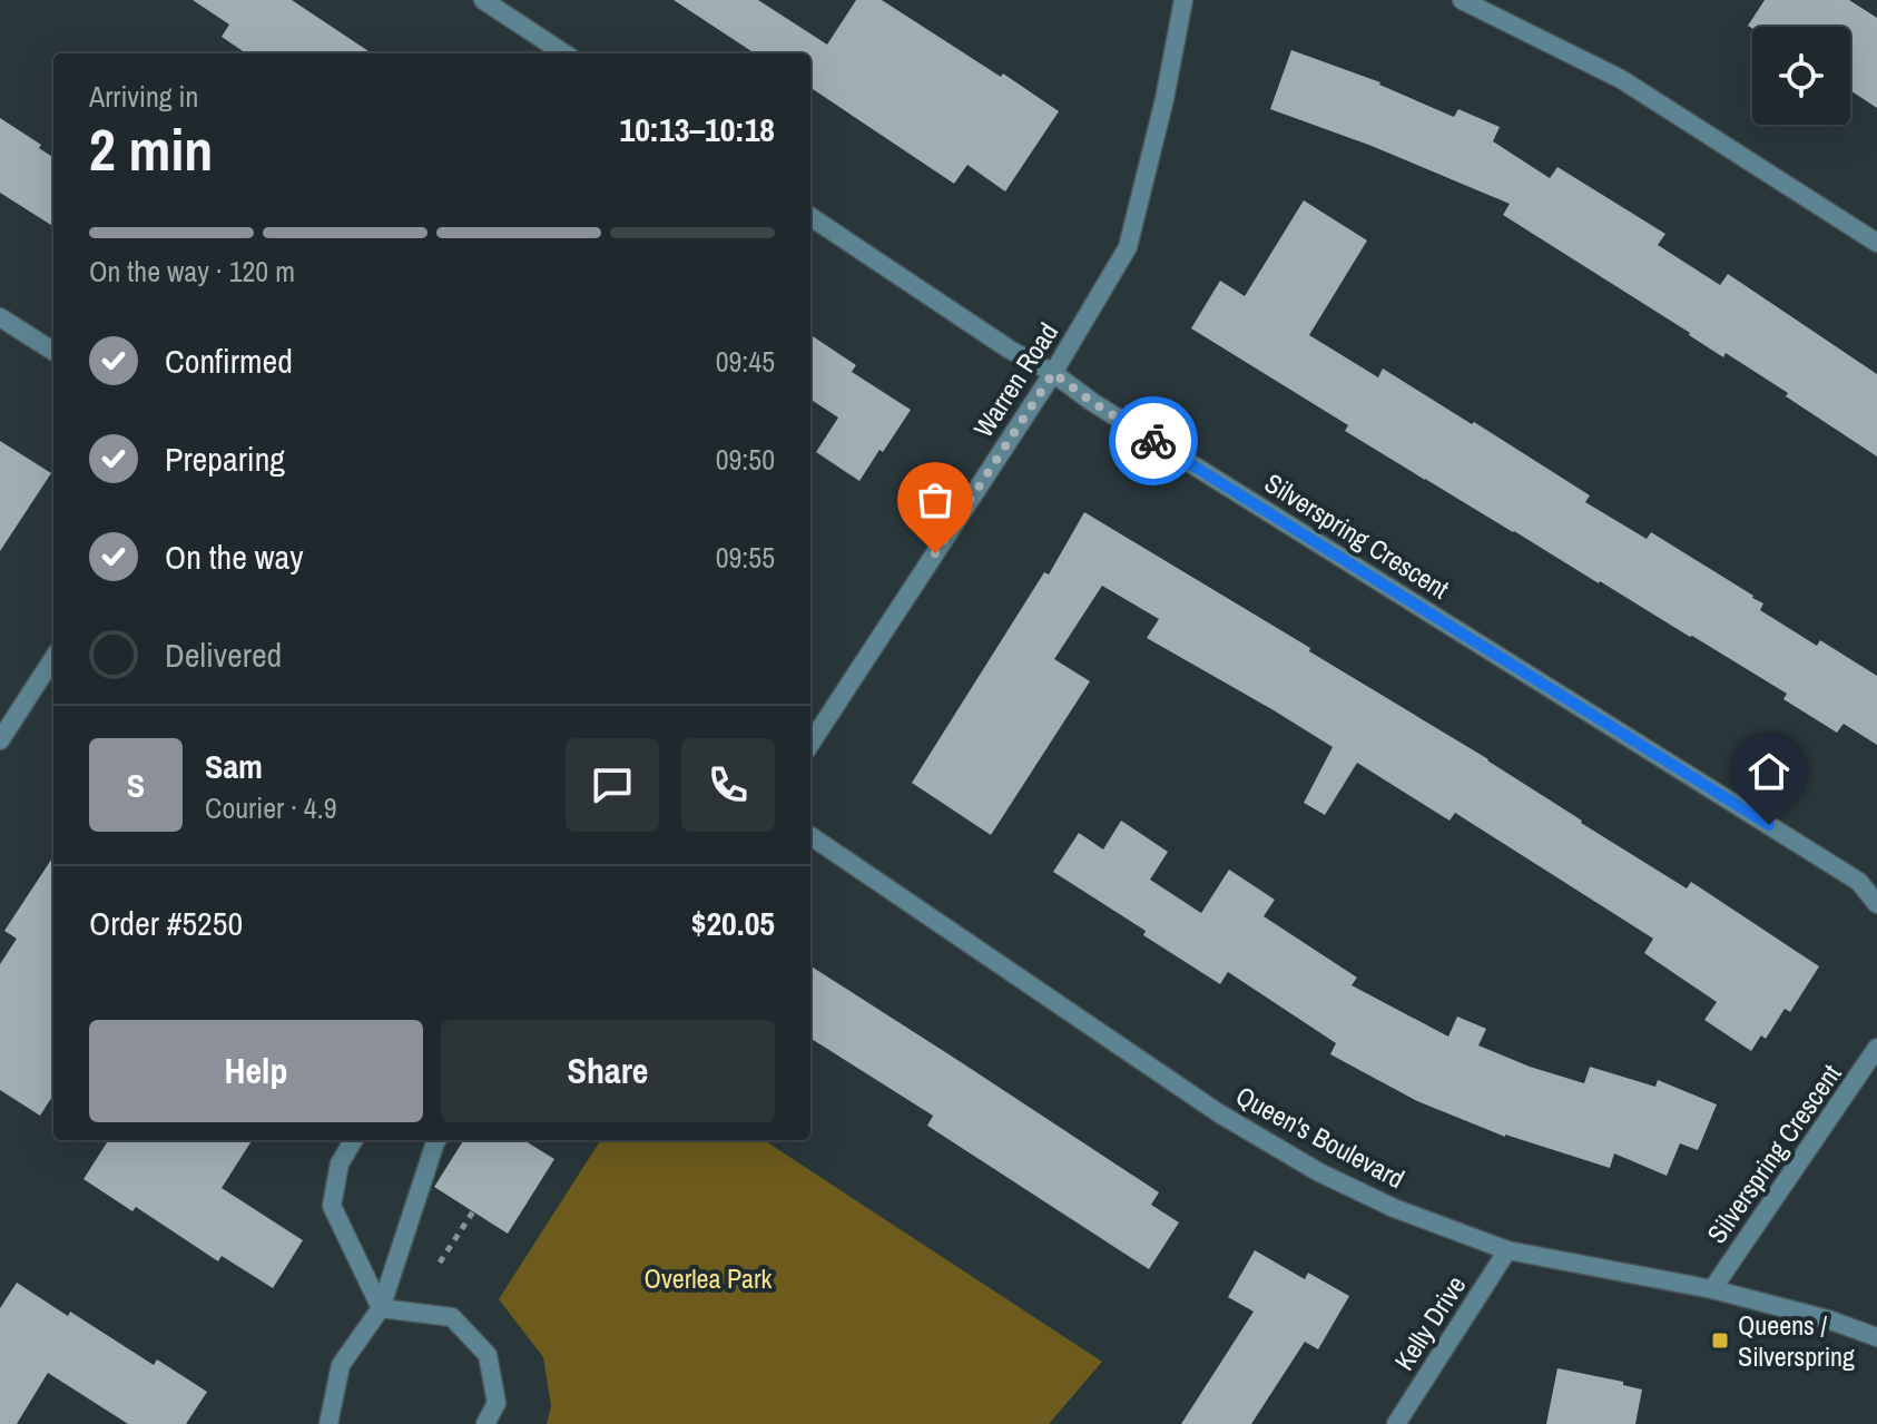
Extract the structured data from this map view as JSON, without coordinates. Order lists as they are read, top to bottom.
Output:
{
  "streets": {
    "street": [
      "Warren Road",
      "Silverspring Crescent",
      "Queen's Boulevard",
      "Kelly Drive"
    ]
  },
  "crossings": [
    ["Warren Road", "Silverspring Crescent"],
    ["Silverspring Crescent", "Queen's Boulevard"],
    ["Queen's Boulevard", "Kelly Drive"]
  ],
  "parks": ["Overlea Park"],
  "places": {
    "transit": ["Queens / Silverspring"]
  },
  "page": {
    "heading": ["2 min", "Arriving in", "10:13–10:18"],
    "panel": [
      "Sam",
      "Courier · 4.9",
      "Order #5250",
      "$20.05"
    ],
    "bar": "On the way · 120 m",
    "list": [
      ["Confirmed", "09:45"],
      ["Preparing", "09:50"],
      ["On the way", "09:55"],
      "Delivered"
    ],
    "round": "S",
    "buttons": ["Help", "Share"]
  }
}
